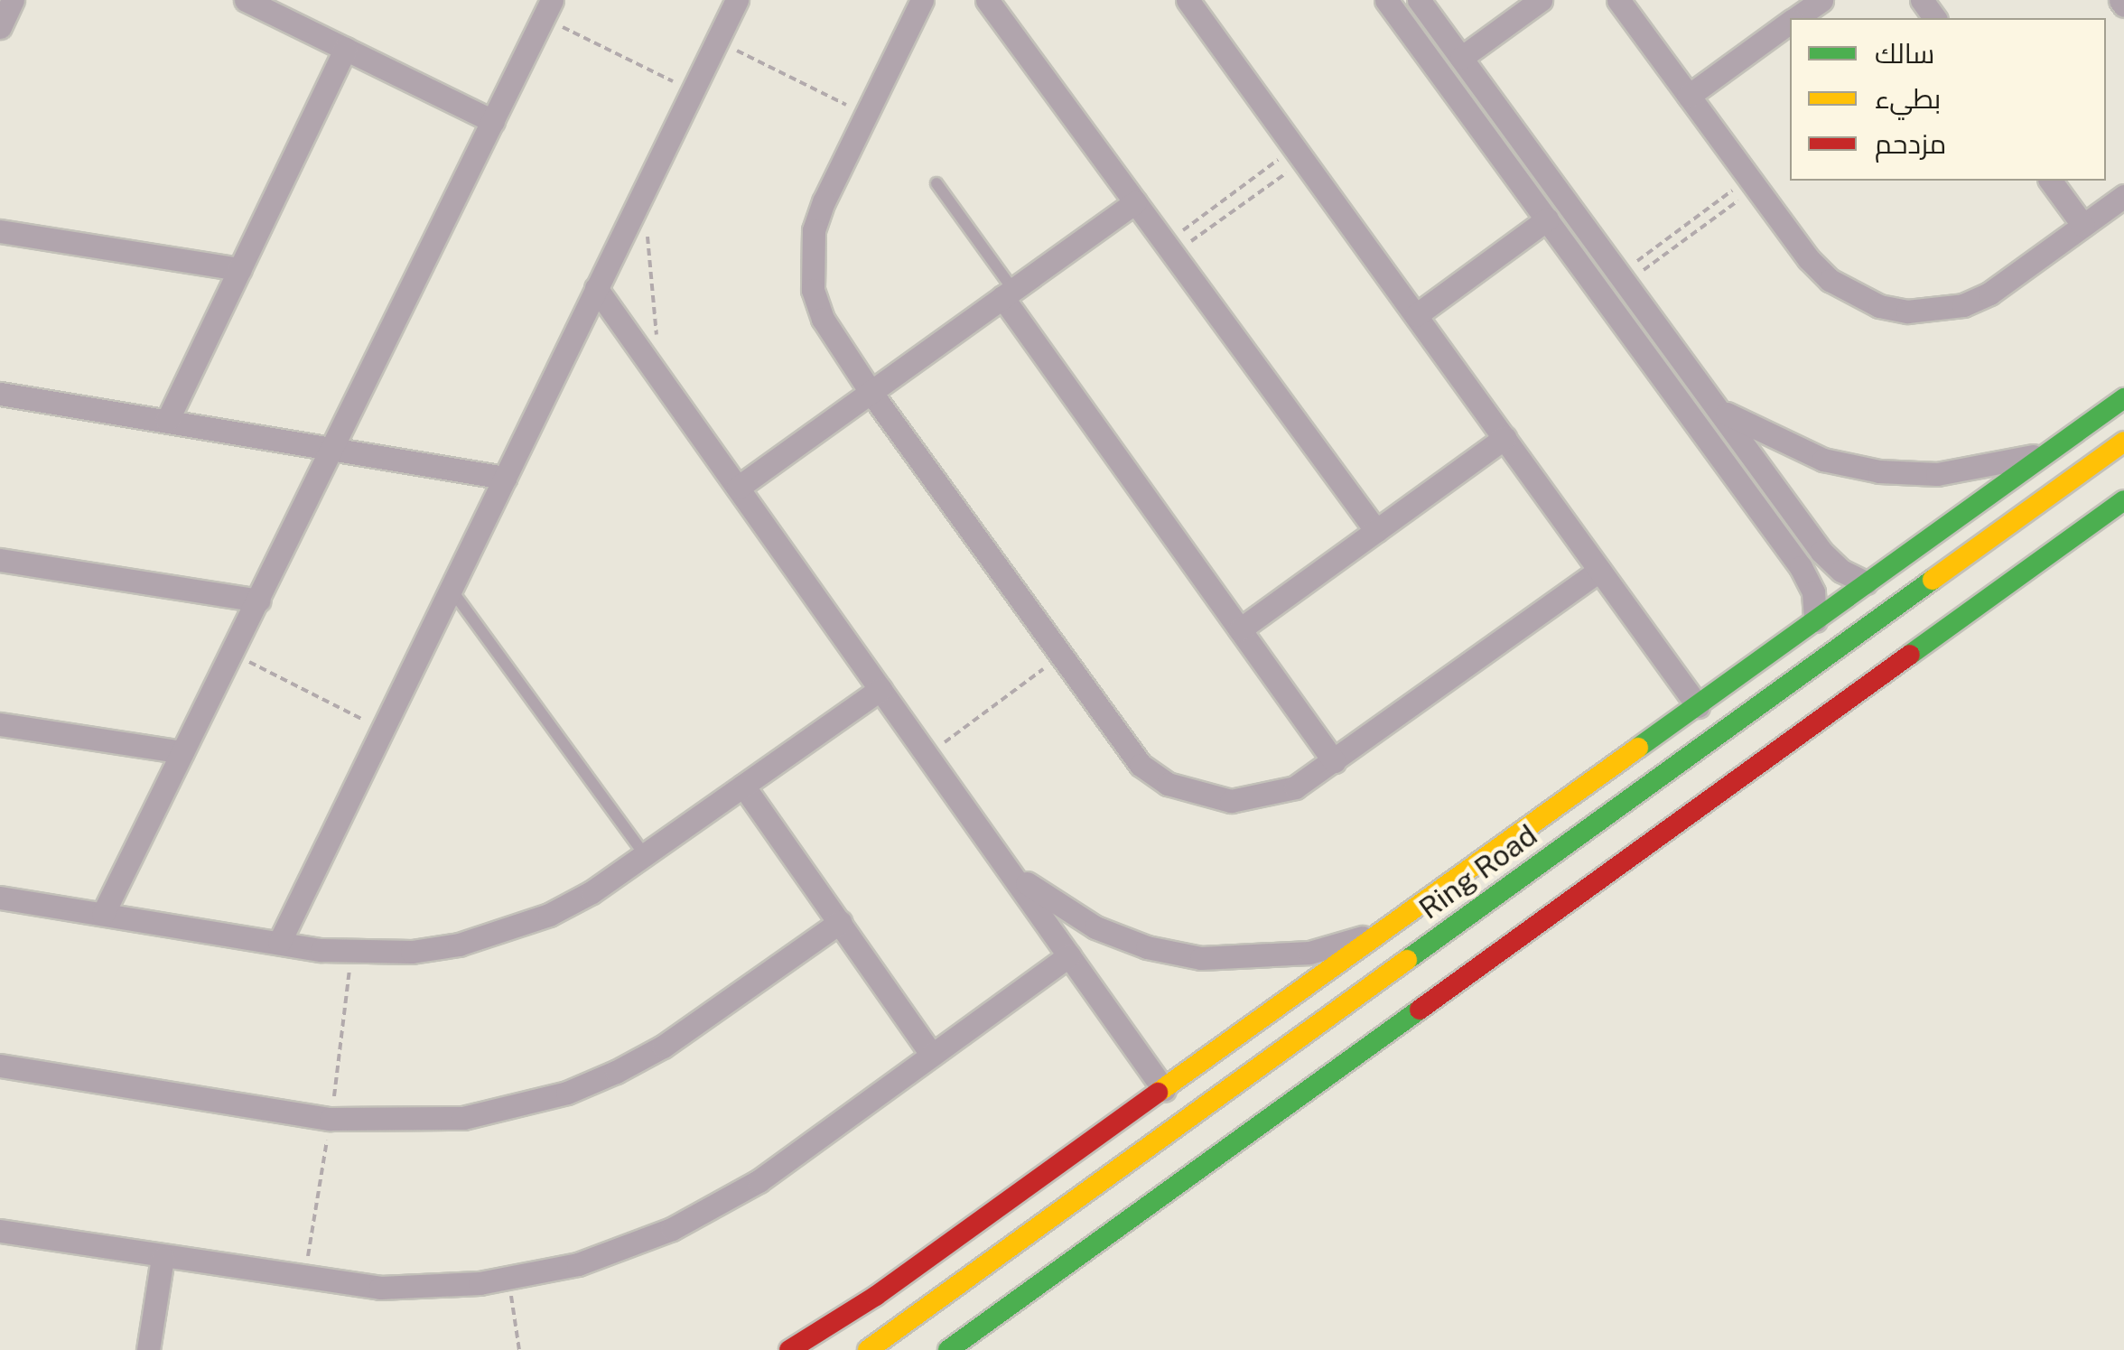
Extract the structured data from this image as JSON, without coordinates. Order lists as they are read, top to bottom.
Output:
{
  "streets": {
    "main road": ["Ring Road"]
  },
  "legend": ["سالك", "بطيء", "مزدحم"]
}
